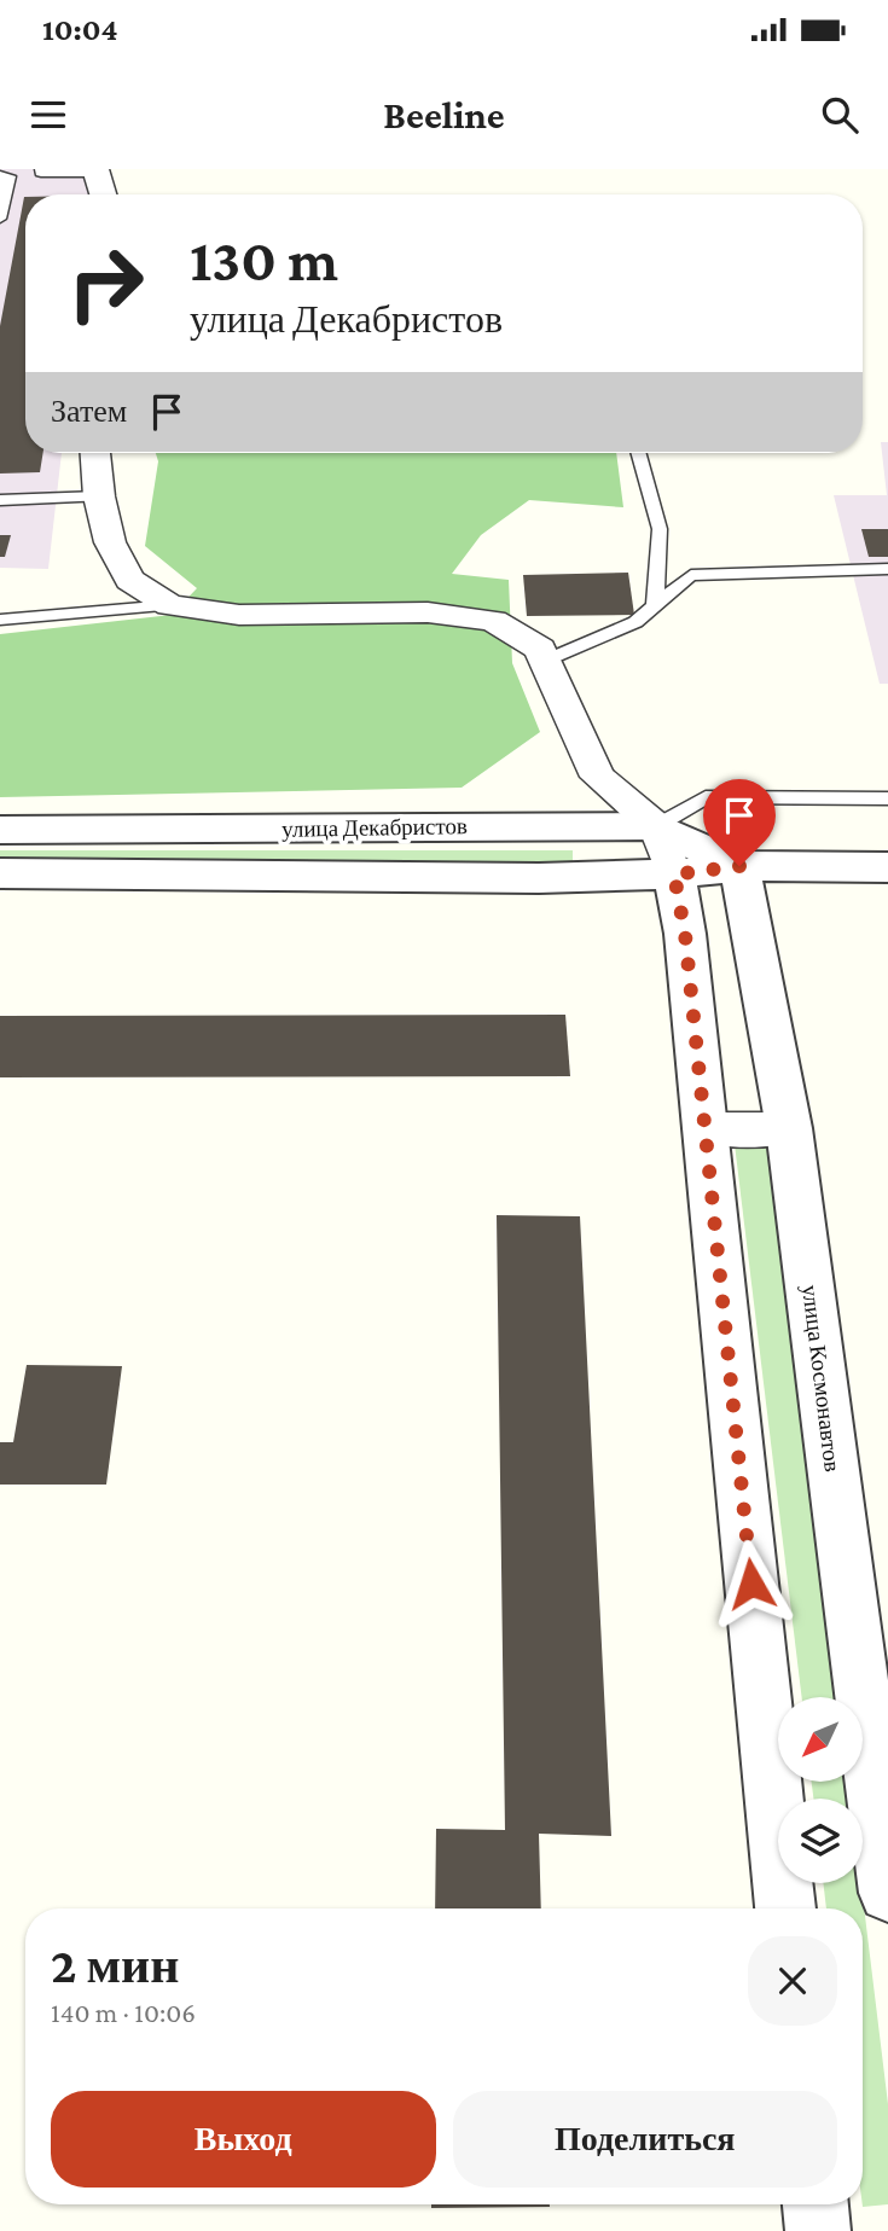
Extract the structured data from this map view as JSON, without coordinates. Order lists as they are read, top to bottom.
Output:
{
  "streets": {
    "street": ["улица Декабристов", "улица Космонавтов"]
  },
  "crossings": [
    ["улица Декабристов", "улица Космонавтов"]
  ],
  "north": "bottom left",
  "page": {
    "status": "10:04",
    "header": "Beeline",
    "turn": ["130 m", "улица Декабристов"],
    "then": "Затем",
    "heading": ["2 мин", "140 m · 10:06"],
    "buttons": ["Выход", "Поделиться"]
  }
}
